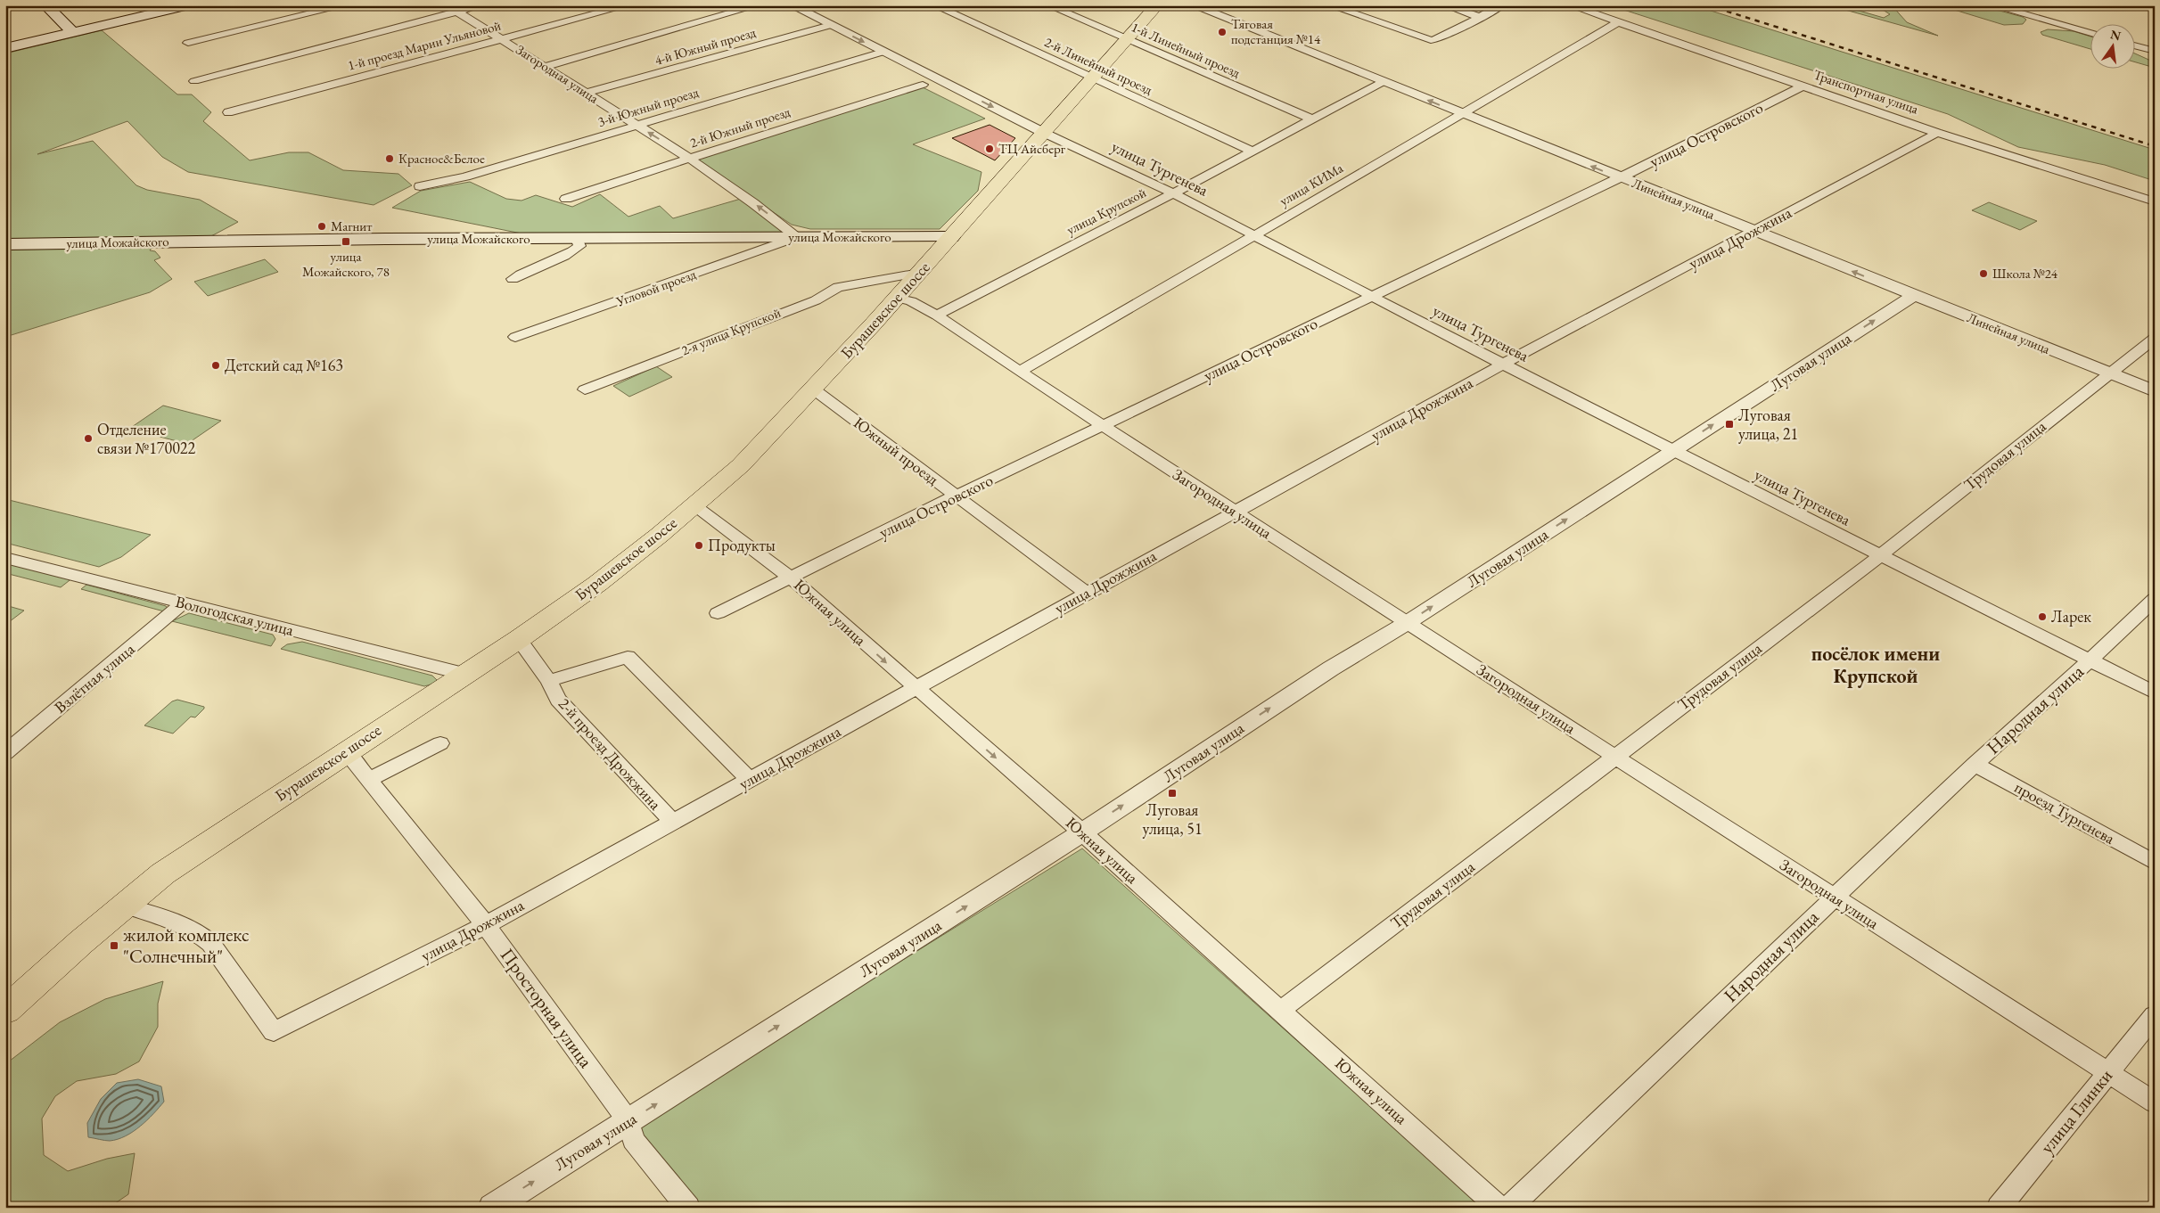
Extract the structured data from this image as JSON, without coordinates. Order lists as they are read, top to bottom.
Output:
{
  "streets": {
    "main road": ["улица Можайского", "Бурашевское шоссе"],
    "street": [
      "1-й проезд Марии Ульяновой",
      "4-й Южный проезд",
      "1-й Линейный проезд",
      "2-й Линейный проезд",
      "Загородная улица",
      "Транспортная улица",
      "3-й Южный проезд",
      "2-й Южный проезд",
      "улица Островского",
      "улица Тургенева",
      "улица КИМа",
      "Линейная улица",
      "улица Крупской",
      "улица Дрожжина",
      "Угловой проезд",
      "2-я улица Крупской",
      "Луговая улица",
      "Южный проезд",
      "Трудовая улица",
      "Южная улица",
      "Вологодская улица",
      "Взлётная улица",
      "Народная улица",
      "2-й проезд Дрожжина",
      "проезд Тургенева",
      "Просторная улица",
      "улица Глинки"
    ]
  },
  "crossings": [
    ["1-й проезд Марии Ульяновой", "Загородная улица"],
    ["4-й Южный проезд", "Загородная улица"],
    ["4-й Южный проезд", "улица Тургенева"],
    ["1-й Линейный проезд", "улица Крупской"],
    ["1-й Линейный проезд", "Бурашевское шоссе"],
    ["2-й Линейный проезд", "улица Крупской"],
    ["2-й Линейный проезд", "Бурашевское шоссе"],
    ["Загородная улица", "3-й Южный проезд"],
    ["Загородная улица", "2-й Южный проезд"],
    ["Загородная улица", "улица Островского"],
    ["Загородная улица", "улица КИМа"],
    ["Загородная улица", "улица Крупской"],
    ["Загородная улица", "улица Можайского"],
    ["Загородная улица", "улица Дрожжина"],
    ["Загородная улица", "Угловой проезд"],
    ["Загородная улица", "Бурашевское шоссе"],
    ["Загородная улица", "Луговая улица"],
    ["Загородная улица", "Трудовая улица"],
    ["Загородная улица", "Народная улица"],
    ["Загородная улица", "улица Глинки"],
    ["Транспортная улица", "улица Островского"],
    ["Транспортная улица", "улица КИМа"],
    ["Транспортная улица", "улица Дрожжина"],
    ["3-й Южный проезд", "улица Тургенева"],
    ["улица Островского", "улица Тургенева"],
    ["улица Островского", "Линейная улица"],
    ["улица Островского", "Южный проезд"],
    ["улица Островского", "Южная улица"],
    ["улица Тургенева", "улица КИМа"],
    ["улица Тургенева", "улица Крупской"],
    ["улица Тургенева", "улица Дрожжина"],
    ["улица Тургенева", "Бурашевское шоссе"],
    ["улица Тургенева", "Луговая улица"],
    ["улица Тургенева", "Трудовая улица"],
    ["улица Тургенева", "Народная улица"],
    ["улица КИМа", "Линейная улица"],
    ["Линейная улица", "улица Крупской"],
    ["Линейная улица", "улица Дрожжина"],
    ["Линейная улица", "Луговая улица"],
    ["Линейная улица", "Трудовая улица"],
    ["улица Можайского", "Угловой проезд"],
    ["улица Можайского", "Бурашевское шоссе"],
    ["улица Дрожжина", "Бурашевское шоссе"],
    ["улица Дрожжина", "Южный проезд"],
    ["улица Дрожжина", "Южная улица"],
    ["улица Дрожжина", "2-й проезд Дрожжина"],
    ["улица Дрожжина", "Просторная улица"],
    ["Бурашевское шоссе", "2-я улица Крупской"],
    ["Бурашевское шоссе", "Южный проезд"],
    ["Бурашевское шоссе", "Южная улица"],
    ["Бурашевское шоссе", "Вологодская улица"],
    ["Бурашевское шоссе", "2-й проезд Дрожжина"],
    ["Бурашевское шоссе", "Просторная улица"],
    ["Луговая улица", "Южная улица"],
    ["Луговая улица", "Просторная улица"],
    ["Трудовая улица", "Южная улица"],
    ["Вологодская улица", "Взлётная улица"],
    ["Народная улица", "проезд Тургенева"]
  ],
  "one_way": ["Линейная улица", "Луговая улица", "Южная улица"],
  "districts": ["посёлок имени Крупской"],
  "places": {
    "other": [
      "Тяговая подстанция №14",
      "ТЦ Айсберг",
      "Красное&Белое",
      "Магнит",
      "Школа №24",
      "Детский сад №163",
      "Отделение связи №170022",
      "Продукты",
      "Ларек"
    ],
    "transit": [
      "улица Можайского, 78",
      "Луговая улица, 21",
      "Луговая улица, 51",
      "жилой комплекс \"Солнечный\""
    ]
  },
  "north": "top"
}
